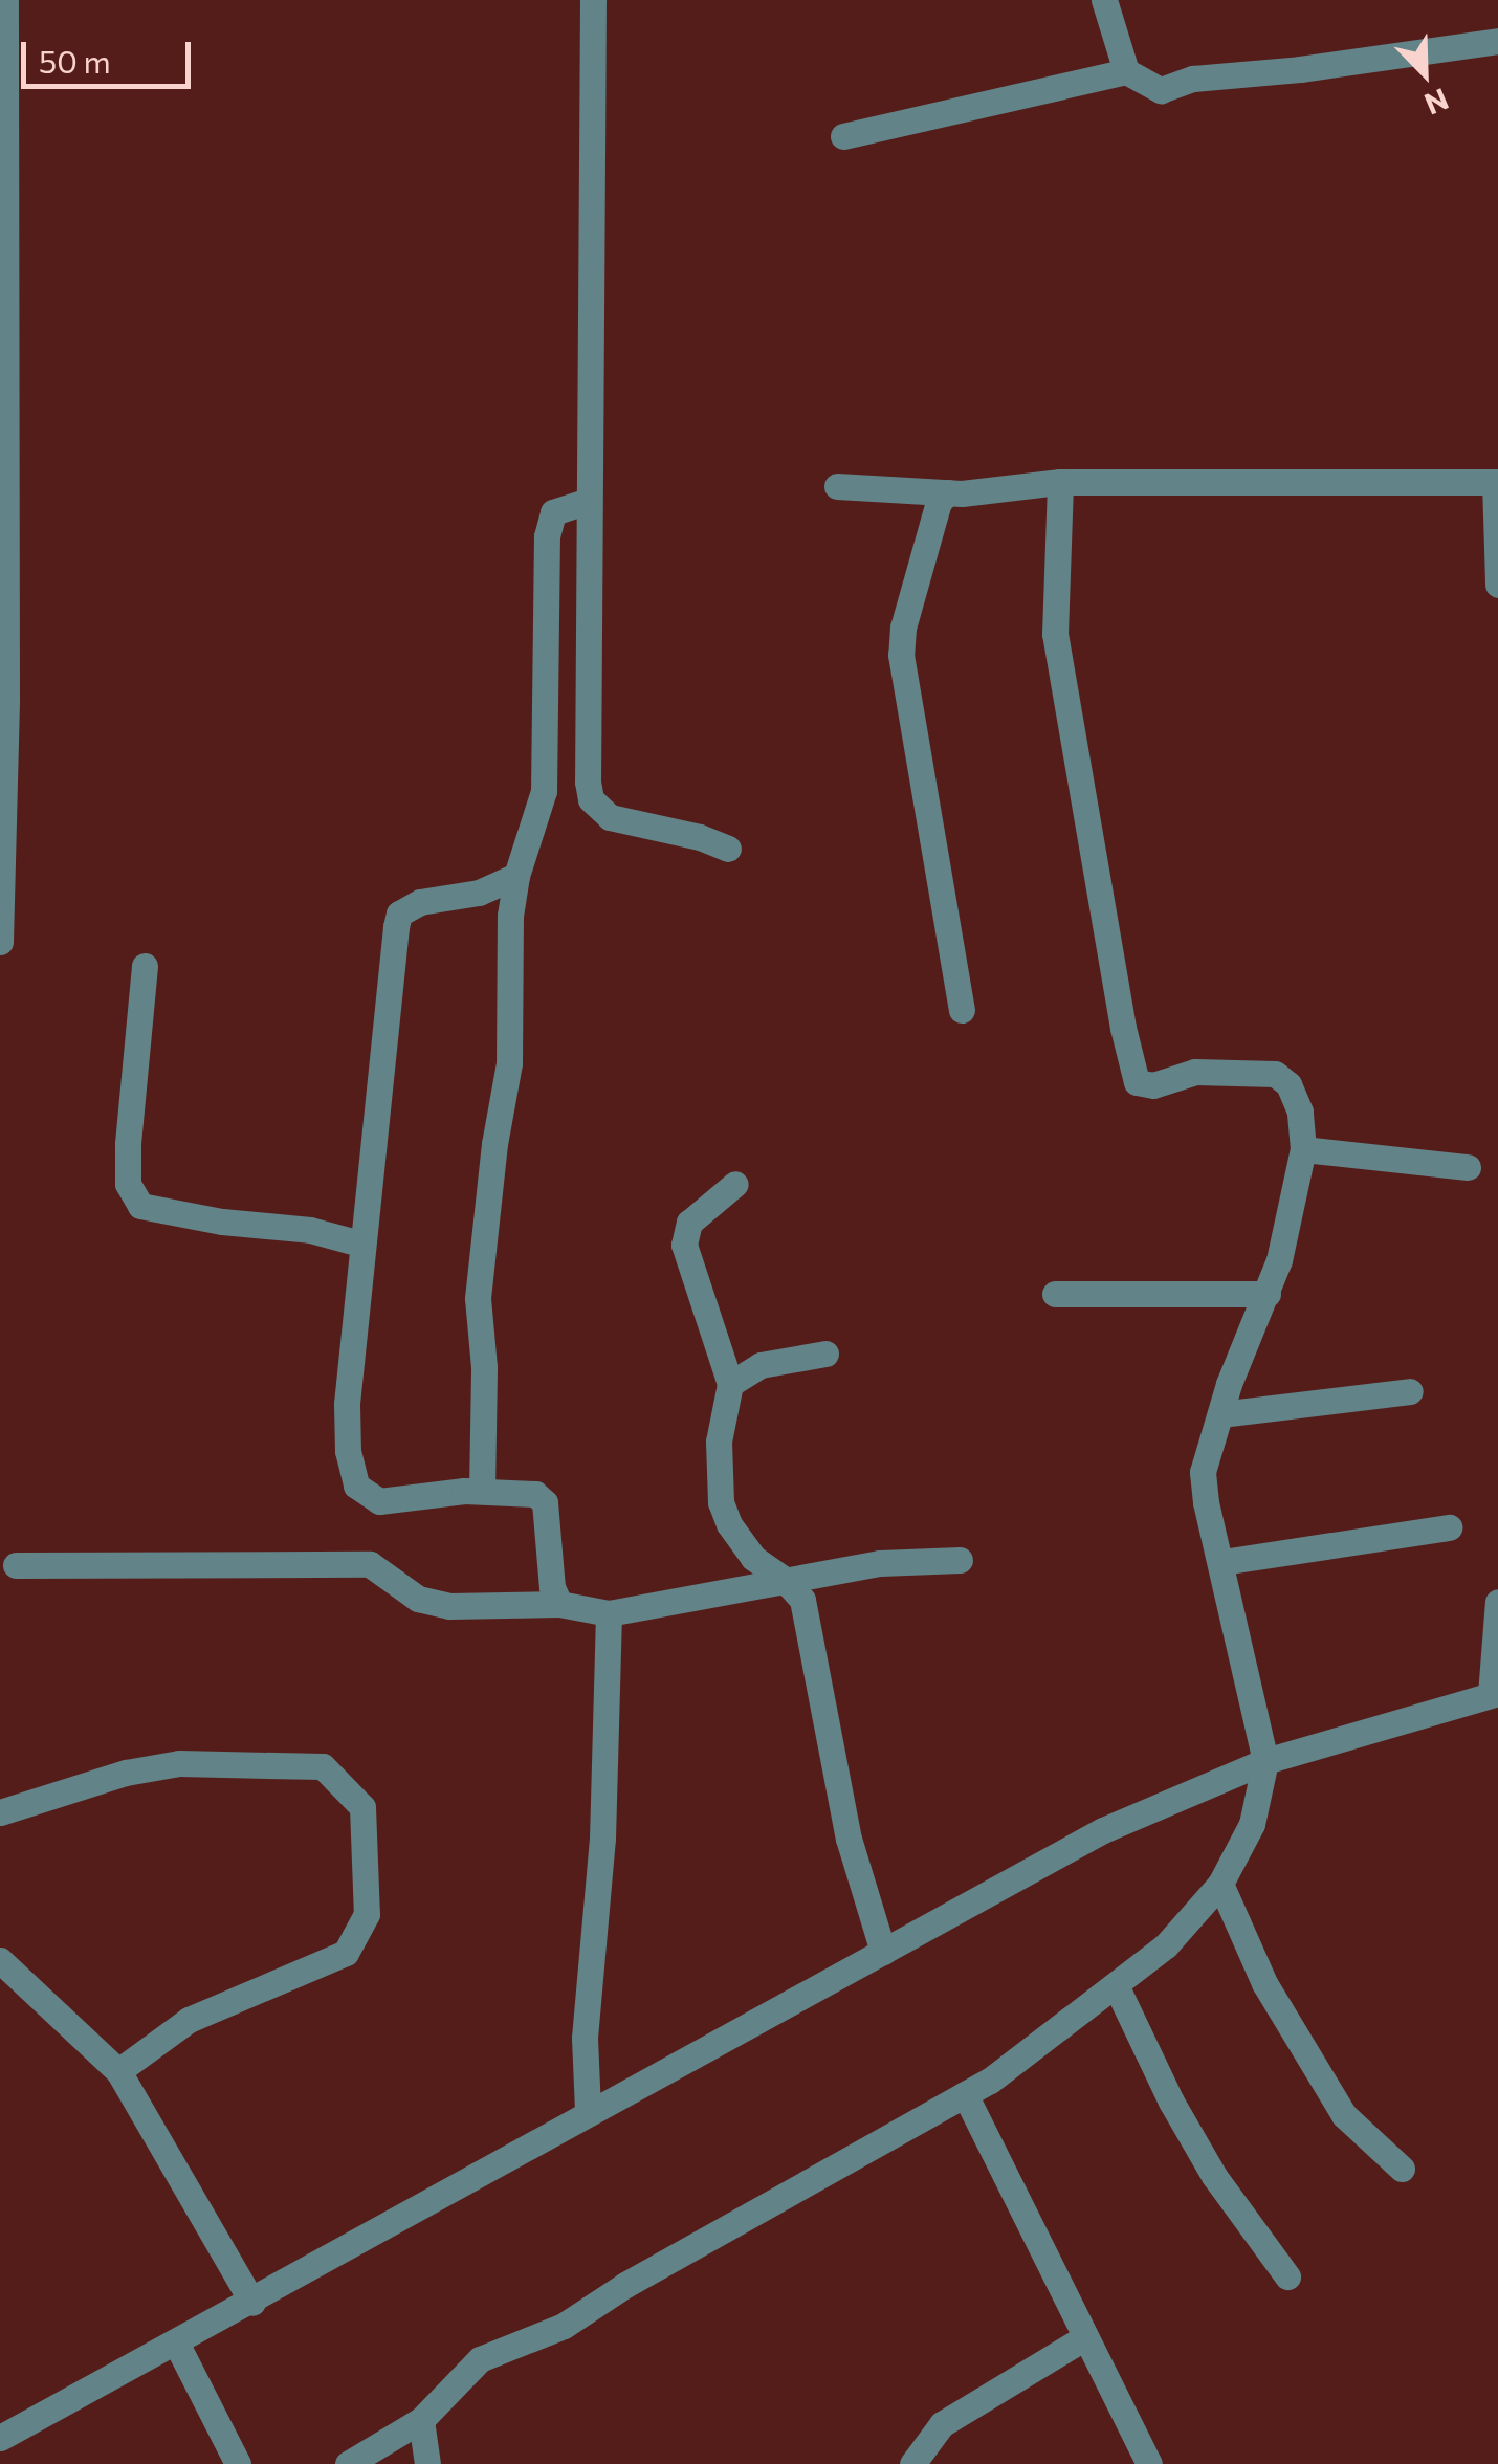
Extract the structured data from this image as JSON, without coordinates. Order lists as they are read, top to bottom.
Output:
{
  "scale_bar": "50 m",
  "north": "bottom right"
}
